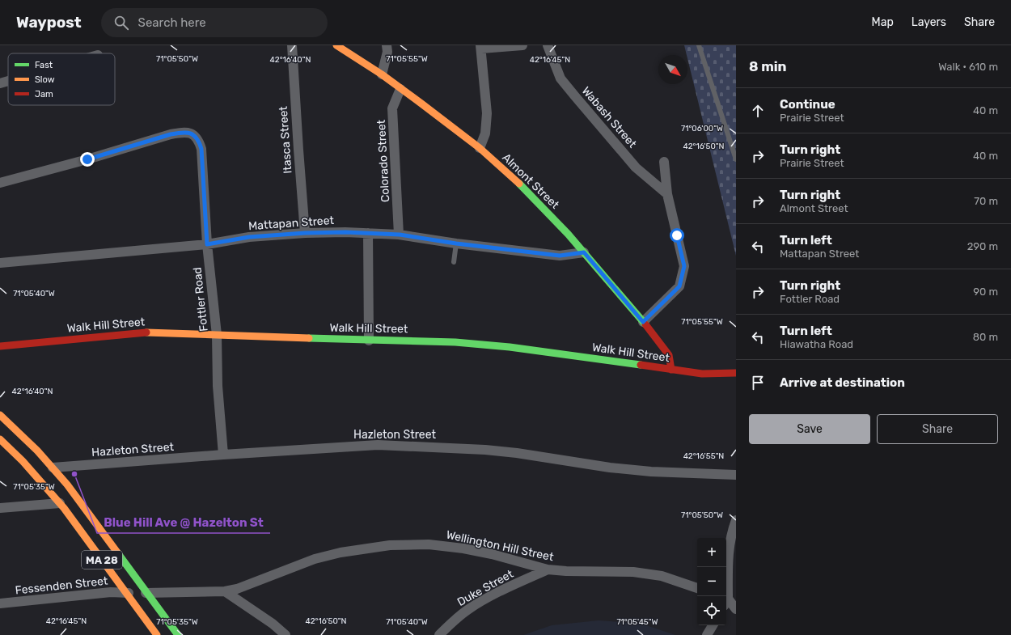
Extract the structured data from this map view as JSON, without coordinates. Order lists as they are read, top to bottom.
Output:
{
  "streets": {
    "main road": ["Almont Street", "Walk Hill Street", "MA 28"],
    "street": [
      "Wabash Street",
      "Itasca Street",
      "Colorado Street",
      "Mattapan Street",
      "Fottler Road",
      "Hazleton Street",
      "Wellington Hill Street",
      "Fessenden Street",
      "Duke Street"
    ]
  },
  "crossings": [
    ["Itasca Street", "Mattapan Street"],
    ["Colorado Street", "Almont Street"],
    ["Colorado Street", "Mattapan Street"],
    ["Almont Street", "Mattapan Street"],
    ["Almont Street", "Walk Hill Street"],
    ["Mattapan Street", "Fottler Road"],
    ["Fottler Road", "Walk Hill Street"],
    ["Fottler Road", "Hazleton Street"],
    ["Hazleton Street", "MA 28"],
    ["Wellington Hill Street", "MA 28"],
    ["Wellington Hill Street", "Fessenden Street"],
    ["Wellington Hill Street", "Duke Street"],
    ["MA 28", "Fessenden Street"]
  ],
  "places": ["Blue Hill Ave @ Hazelton St"],
  "legend": ["Fast", "Slow", "Jam"],
  "north": "bottom right",
  "page": {
    "header": "Waypost",
    "search": "Search here",
    "nav": ["Map", "Layers", "Share"],
    "heading": ["8 min", "Walk · 610 m"],
    "list": [
      ["Continue", "Prairie Street", "40 m"],
      ["Turn right", "Prairie Street", "40 m"],
      ["Turn right", "Almont Street", "70 m"],
      ["Turn left", "Mattapan Street", "290 m"],
      ["Turn right", "Fottler Road", "90 m"],
      ["Turn left", "Hiawatha Road", "80 m"],
      "Arrive at destination"
    ],
    "buttons": ["Save", "Share"],
    "map_buttons": ["+", "−"]
  },
  "coordinates": [
    "71°05'50\"W",
    "71°05'55\"W",
    "42°16'40\"N",
    "42°16'45\"N",
    "71°06'00\"W",
    "42°16'50\"N",
    "71°05'40\"W",
    "42°16'55\"N",
    "71°05'35\"W",
    "71°05'45\"W"
  ]
}
